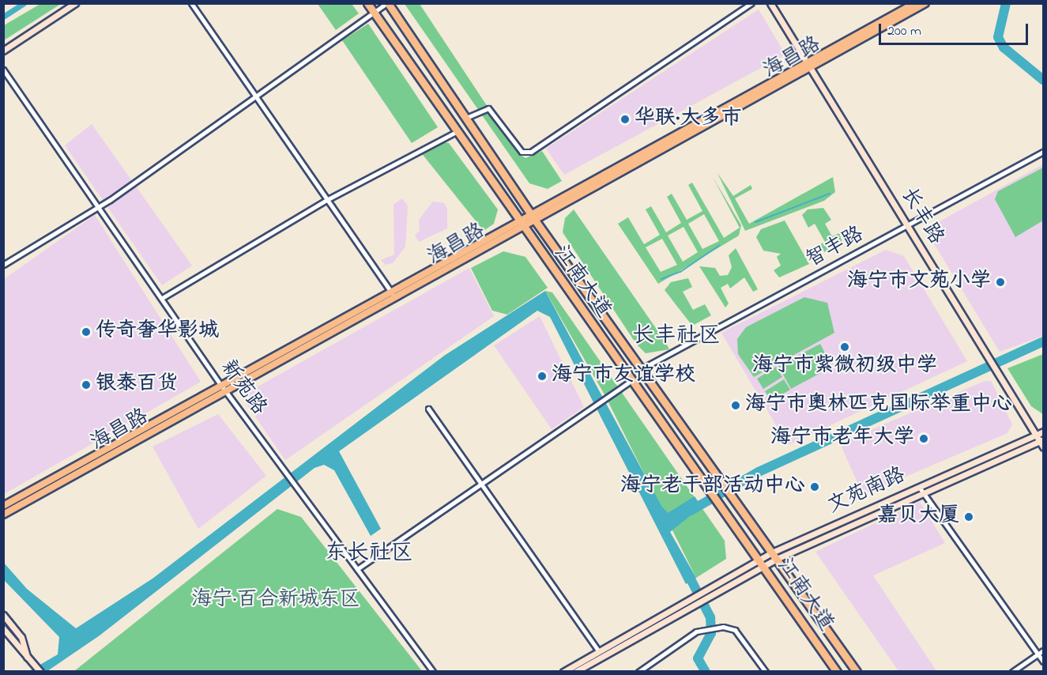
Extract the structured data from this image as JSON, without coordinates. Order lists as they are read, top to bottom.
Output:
{
  "streets": {
    "highway": ["江南大道"],
    "main road": ["海昌路", "长丰路", "文苑南路"],
    "street": ["智丰路", "新苑路"]
  },
  "crossings": [
    ["海昌路", "长丰路"],
    ["海昌路", "江南大道"],
    ["海昌路", "新苑路"],
    ["长丰路", "智丰路"],
    ["长丰路", "文苑南路"],
    ["智丰路", "江南大道"],
    ["江南大道", "文苑南路"]
  ],
  "districts": ["长丰社区", "东长社区"],
  "parks": ["海宁·百合新城东区"],
  "places": [
    "华联·大多市",
    "海宁市文苑小学",
    "传奇奢华影城",
    "海宁市紫微初级中学",
    "海宁市友谊学校",
    "银泰百货",
    "海宁市奥林匹克国际举重中心",
    "海宁市老年大学",
    "海宁老干部活动中心",
    "嘉贝大厦"
  ],
  "scale_bar": "200 m"
}
